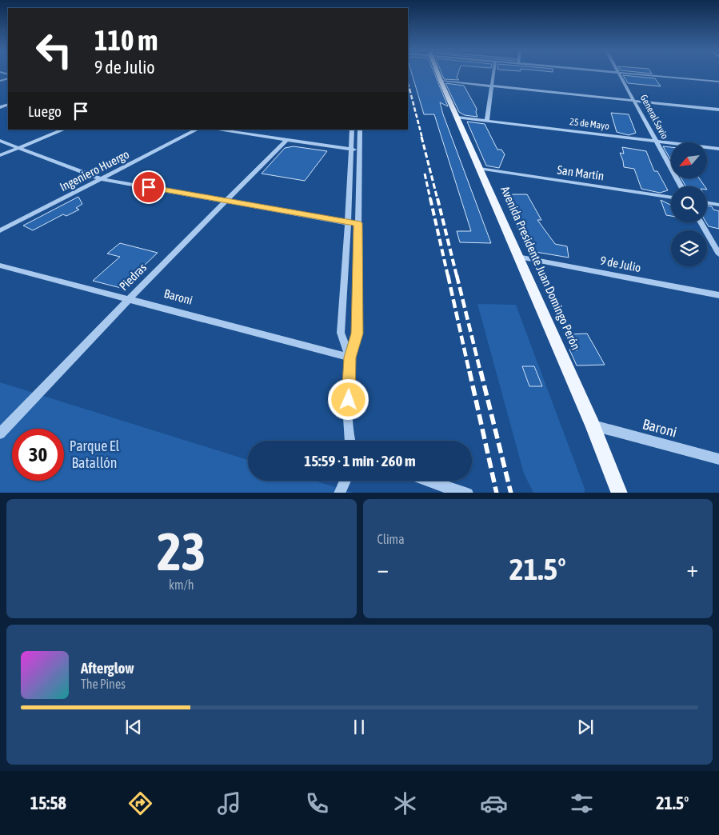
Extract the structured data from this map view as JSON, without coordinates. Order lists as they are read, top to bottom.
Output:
{
  "streets": {
    "main road": ["Avenida Presidente Juan Domingo Perón"],
    "street": [
      "General Savio",
      "25 de Mayo",
      "Ingeniero Huergo",
      "San Martín",
      "9 de Julio",
      "Piedras",
      "Baroni"
    ]
  },
  "crossings": [
    ["General Savio", "25 de Mayo"],
    ["25 de Mayo", "Avenida Presidente Juan Domingo Perón"],
    ["San Martín", "Avenida Presidente Juan Domingo Perón"],
    ["9 de Julio", "Avenida Presidente Juan Domingo Perón"],
    ["Avenida Presidente Juan Domingo Perón", "Baroni"],
    ["Piedras", "Baroni"]
  ],
  "parks": ["Parque El Batallón"],
  "north": "bottom left",
  "page": {
    "turn": ["110 m", "9 de Julio"],
    "then": "Luego",
    "limit": "30",
    "trip": "15:59 · 1 min · 260 m",
    "tile": [
      ["23", "km/h"],
      "Clima"
    ],
    "heat": ["−", "21.5°", "+"],
    "song": ["Afterglow", "The Pines"],
    "tabs": ["15:58", "21.5°"]
  }
}
